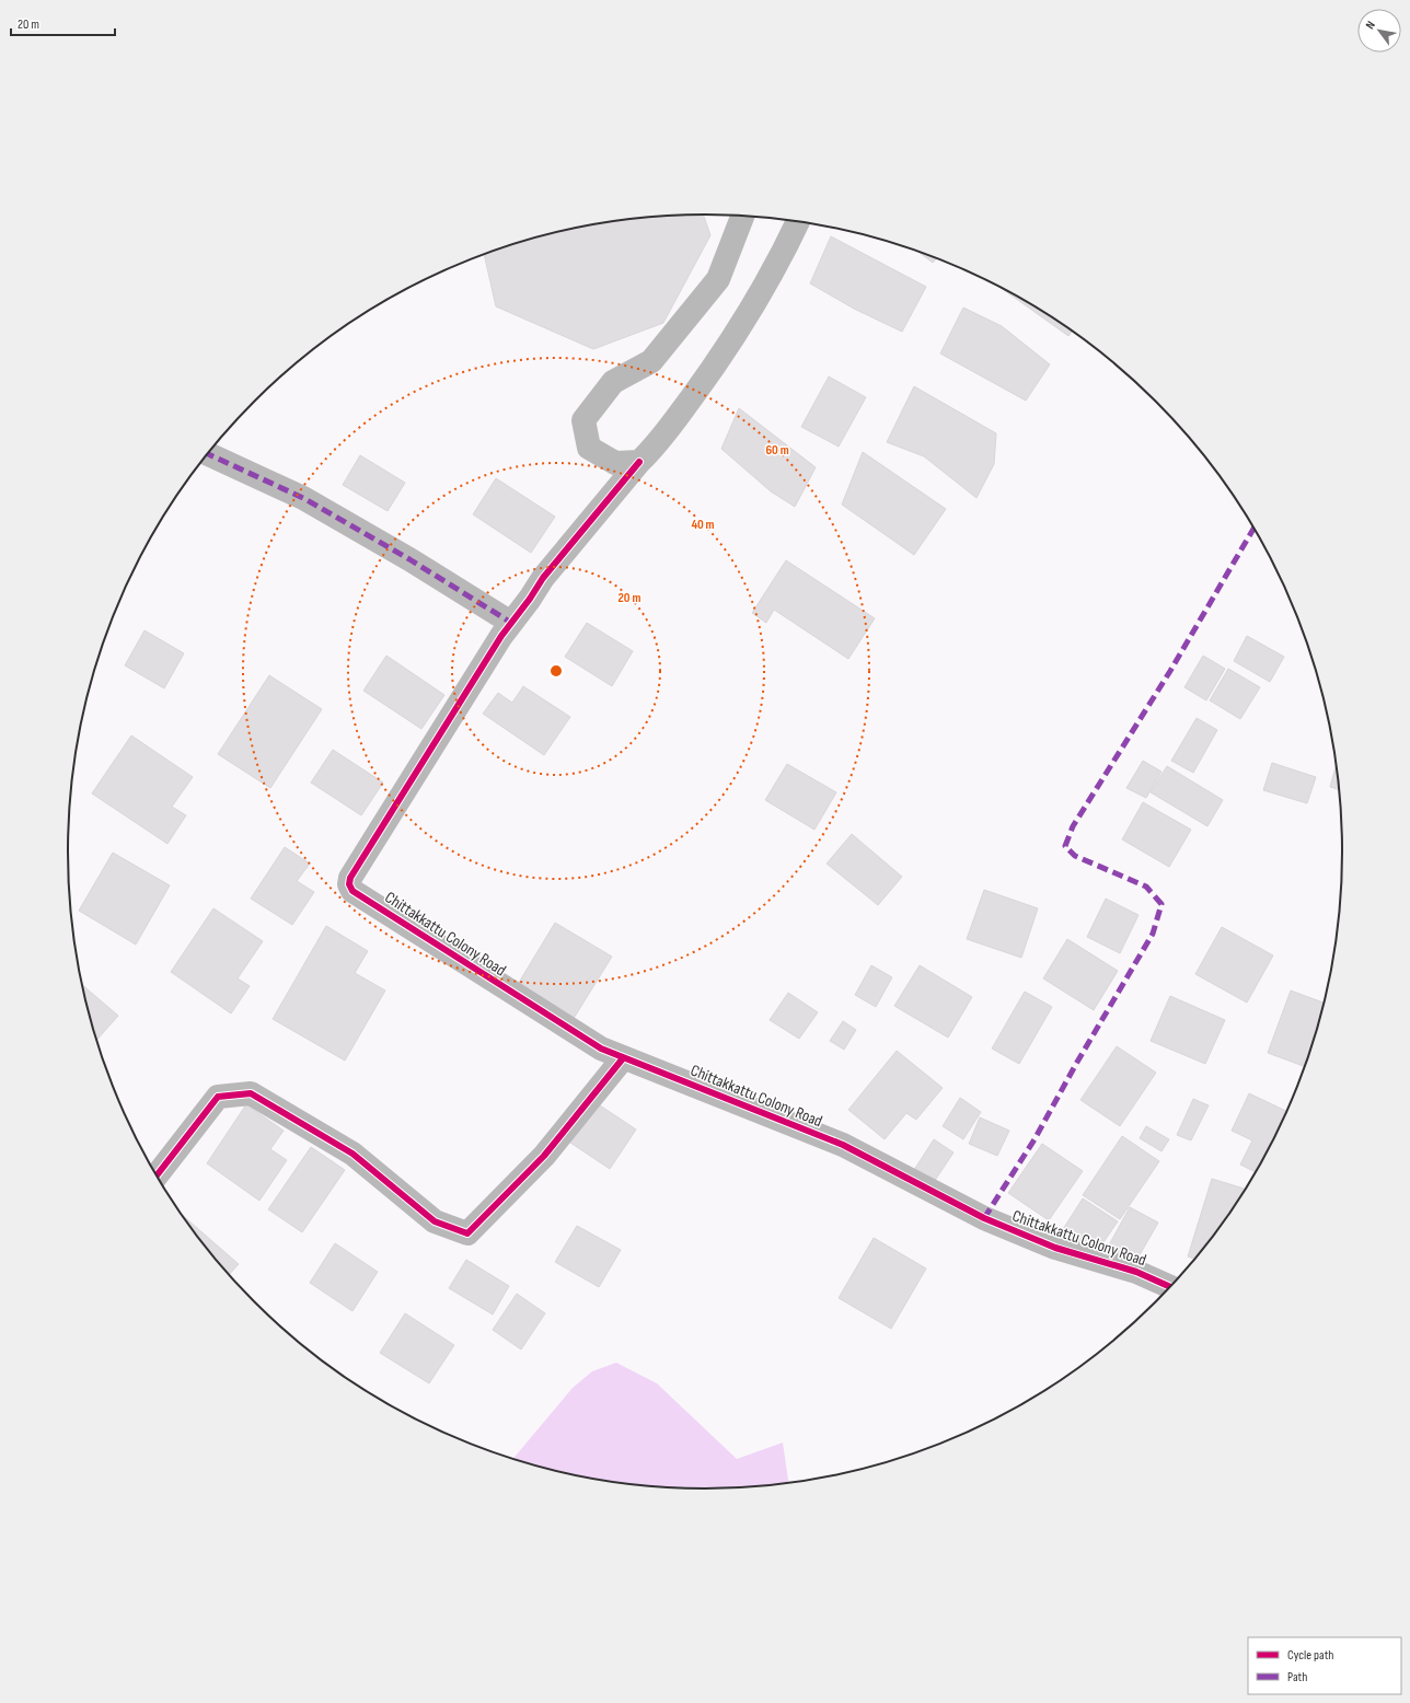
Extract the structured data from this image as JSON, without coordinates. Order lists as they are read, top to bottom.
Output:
{
  "streets": {
    "street": ["Chittakkattu Colony Road"]
  },
  "legend": ["Cycle path", "Path"],
  "scale_bar": "20 m",
  "north": "top left",
  "rings": ["60 m", "40 m", "20 m"]
}
